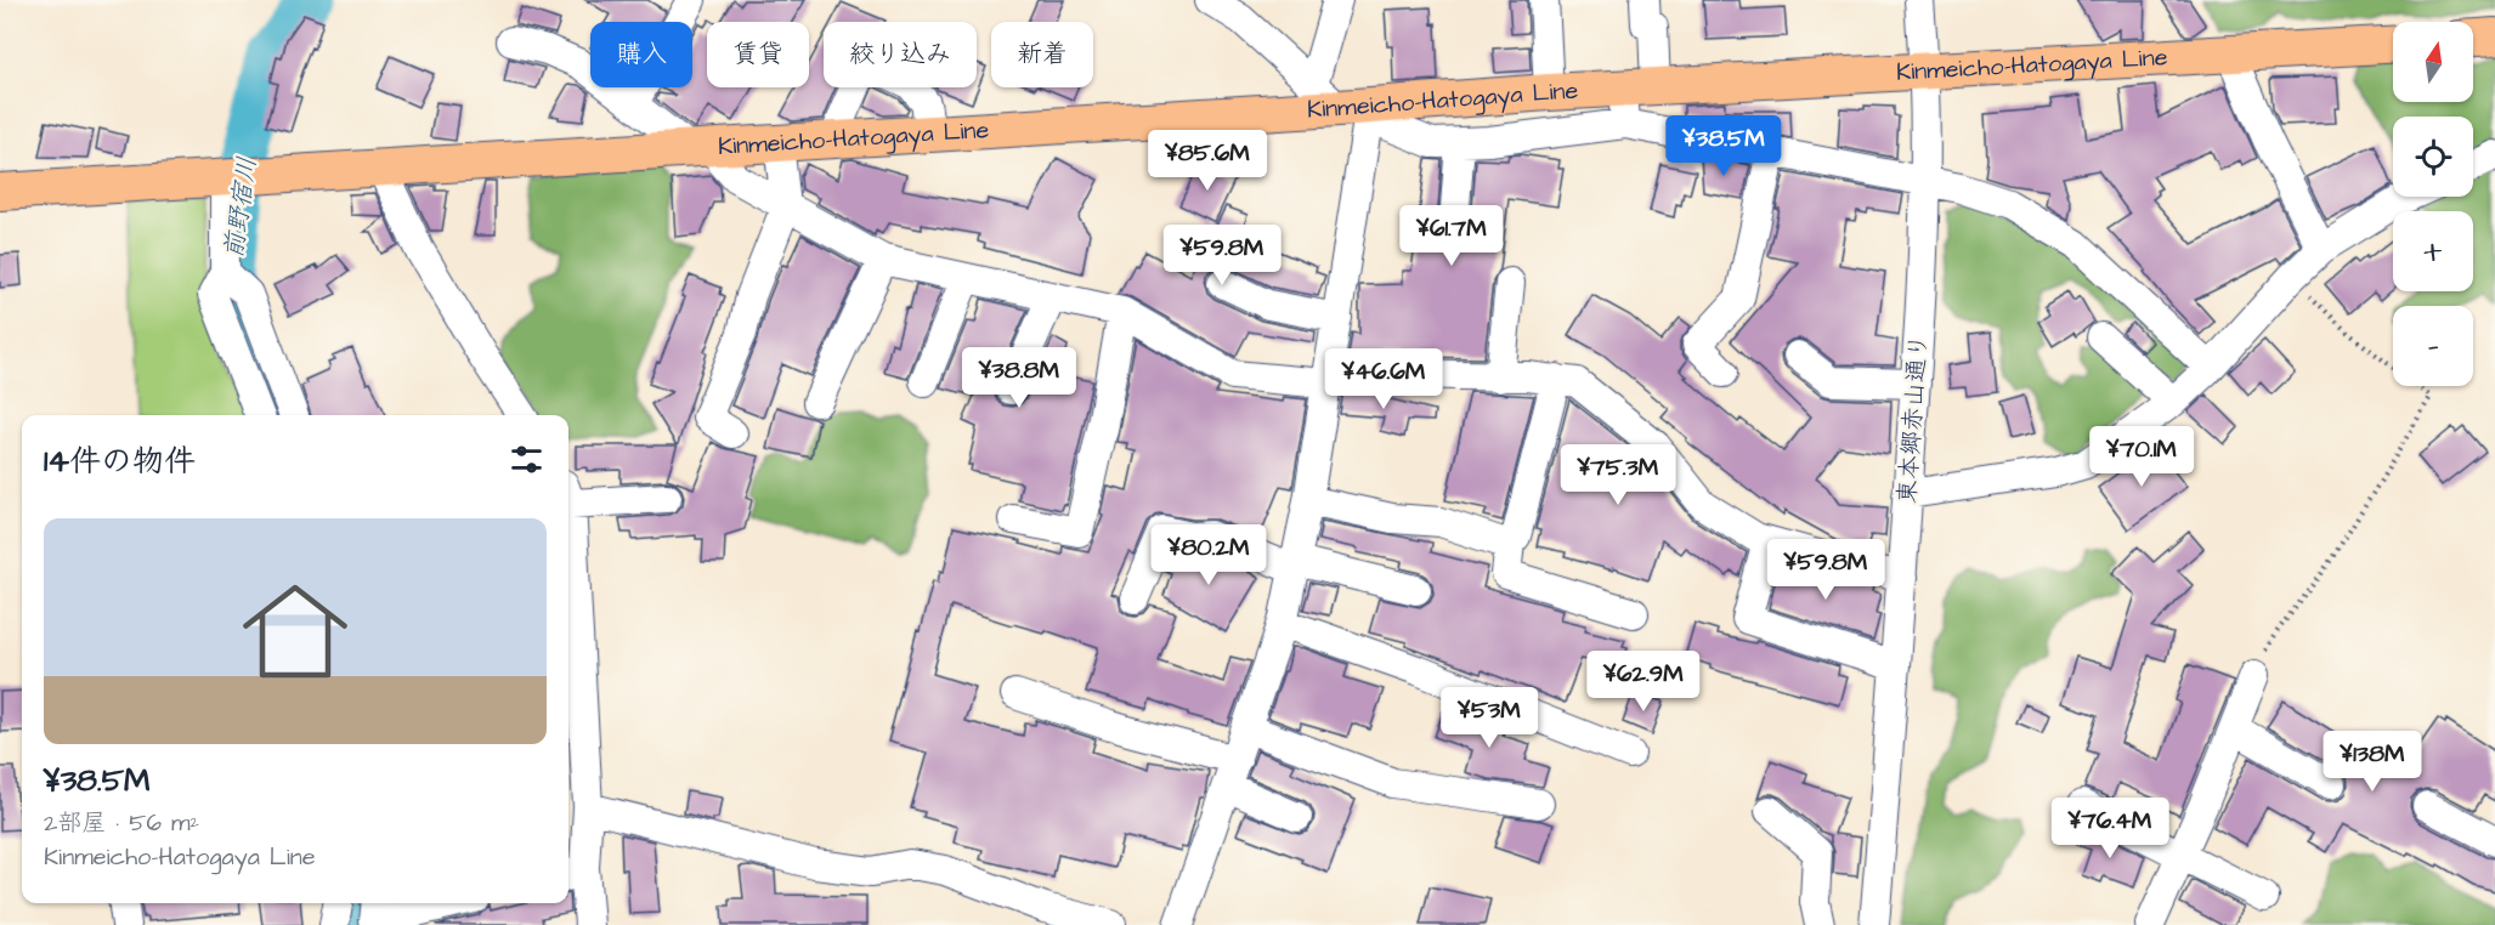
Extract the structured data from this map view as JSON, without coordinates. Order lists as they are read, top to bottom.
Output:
{
  "streets": {
    "main road": ["Kinmeicho-Hatogaya Line"],
    "street": ["東本郷赤山通り"]
  },
  "crossings": [
    ["Kinmeicho-Hatogaya Line", "東本郷赤山通り"]
  ],
  "water": ["前野宿川"],
  "north": "top",
  "page": {
    "map_buttons": ["+", "−"],
    "chip": [
      "購入",
      "賃貸",
      "絞り込み",
      "新着"
    ],
    "price": [
      "¥38.5M",
      "¥85.6M",
      "¥61.7M",
      "¥59.8M",
      "¥38.8M",
      "¥46.6M",
      "¥70.1M",
      "¥75.3M",
      "¥80.2M",
      "¥59.8M",
      "¥62.9M",
      "¥53M",
      "¥138M",
      "¥76.4M"
    ],
    "heading": "14件の物件",
    "list": [
      {
        "name": "¥38.5M",
        "note": "2部屋 · 56 m² · Kinmeicho-Hatogaya Line"
      }
    ]
  }
}
